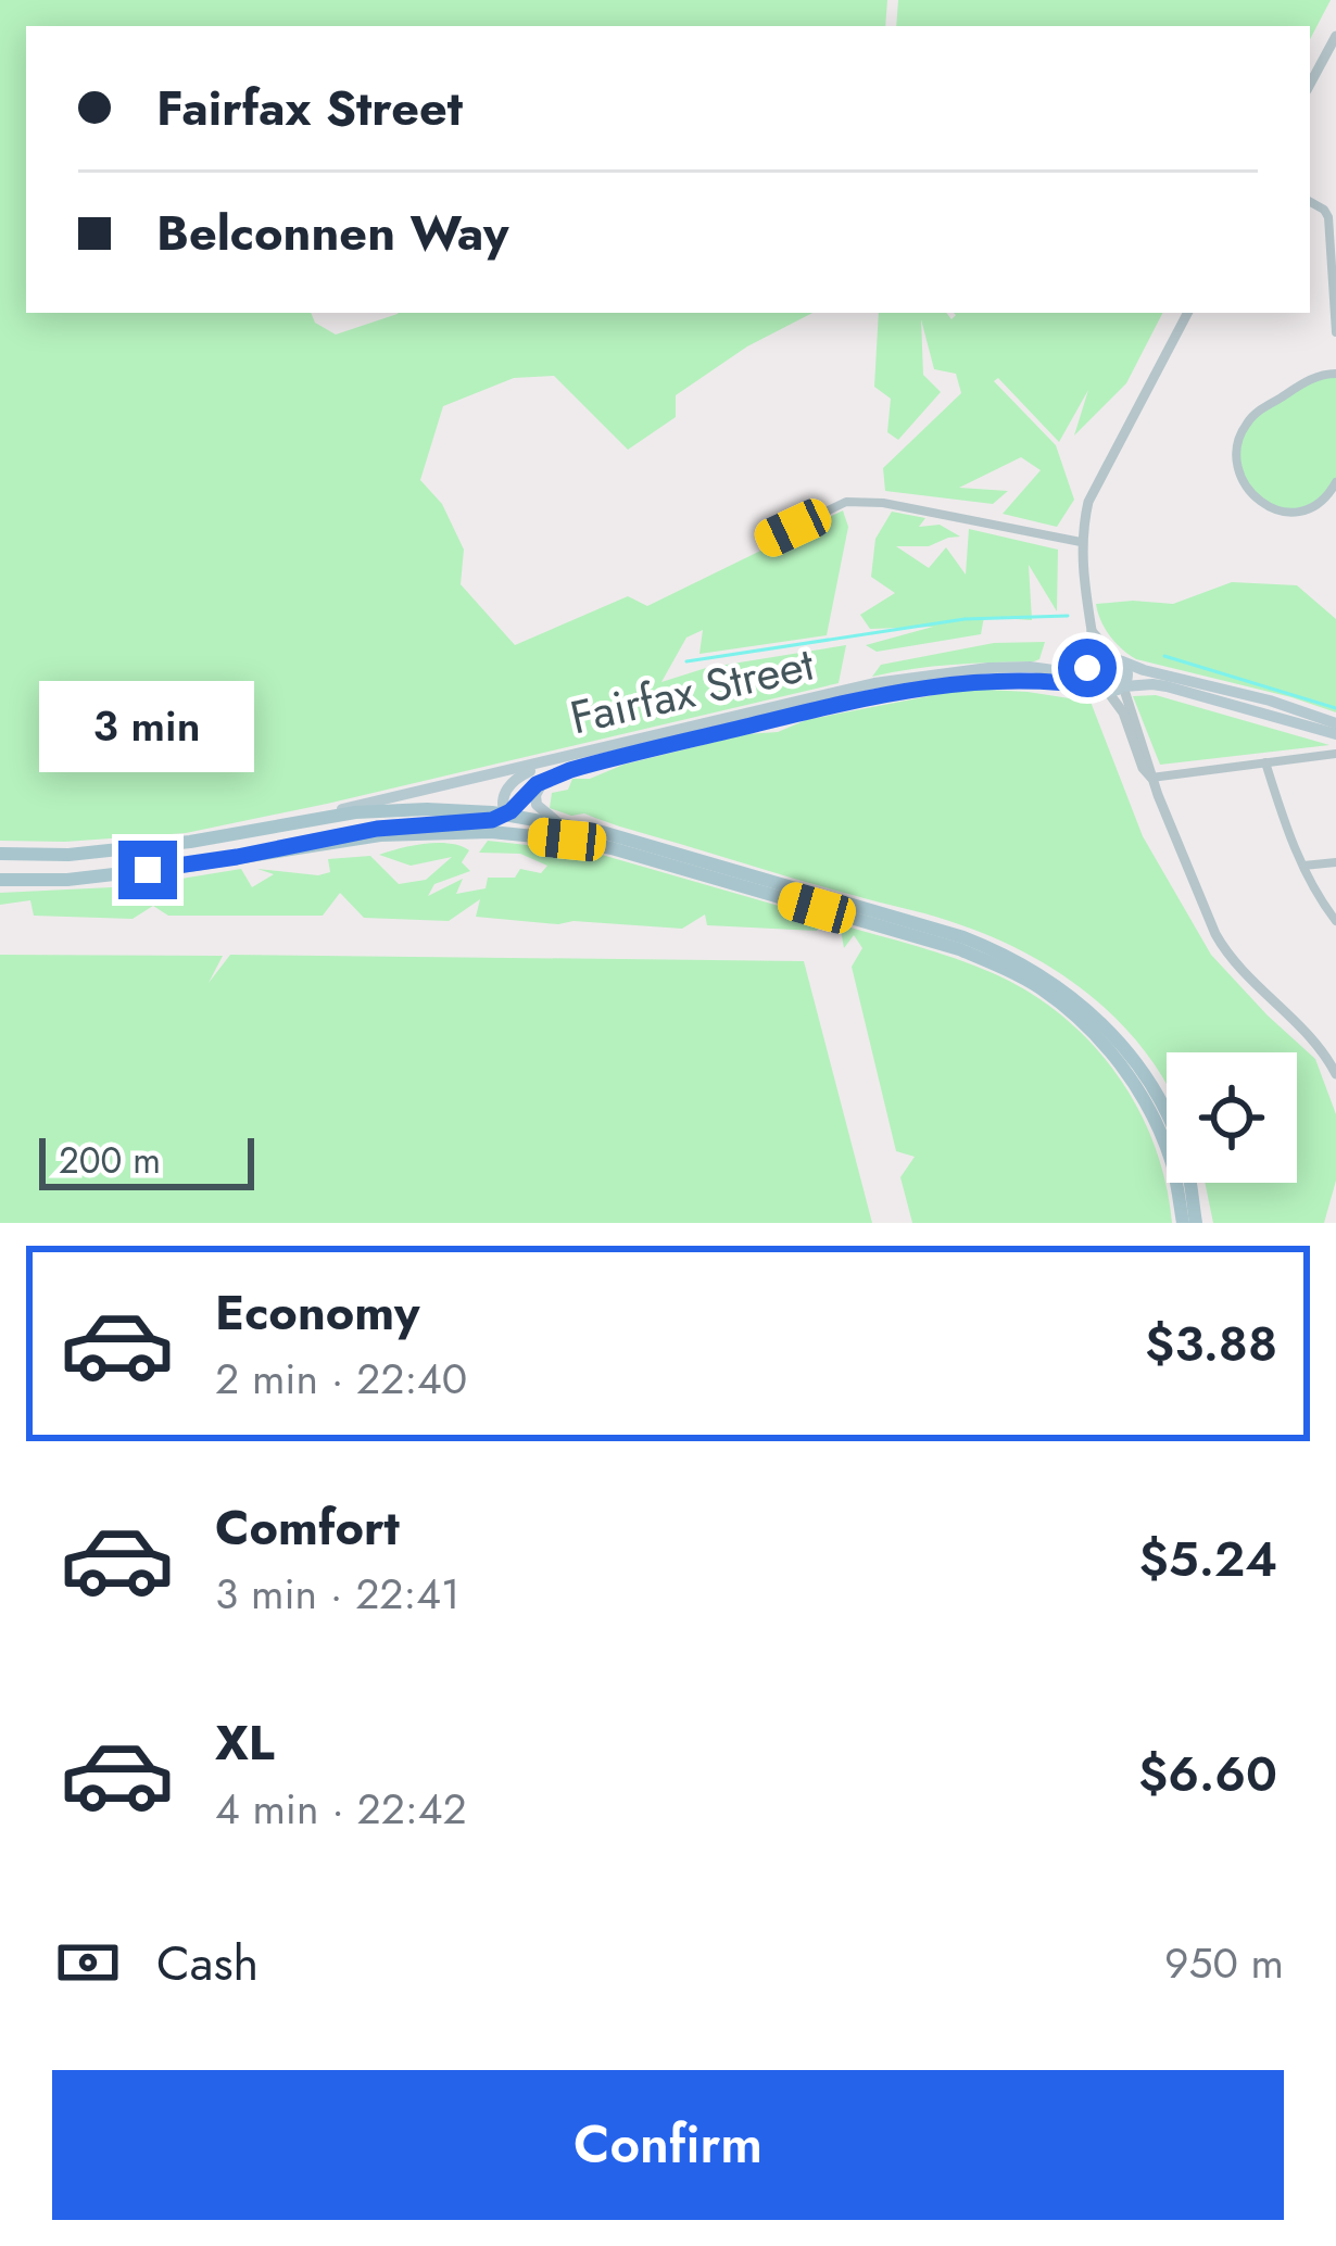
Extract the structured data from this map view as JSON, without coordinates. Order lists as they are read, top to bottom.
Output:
{
  "streets": {
    "main road": ["Fairfax Street"]
  },
  "scale_bar": "200 m",
  "page": {
    "banner": ["Fairfax Street", "Belconnen Way"],
    "bubble": "3 min",
    "scale": "200 m",
    "list": [
      {
        "name": "Economy",
        "note": "2 min · 22:40",
        "value": "$3.88"
      },
      {
        "name": "Comfort",
        "note": "3 min · 22:41",
        "value": "$5.24"
      },
      {
        "name": "XL",
        "note": "4 min · 22:42",
        "value": "$6.60"
      }
    ],
    "pay": ["Cash", "950 m"],
    "buttons": "Confirm"
  }
}
